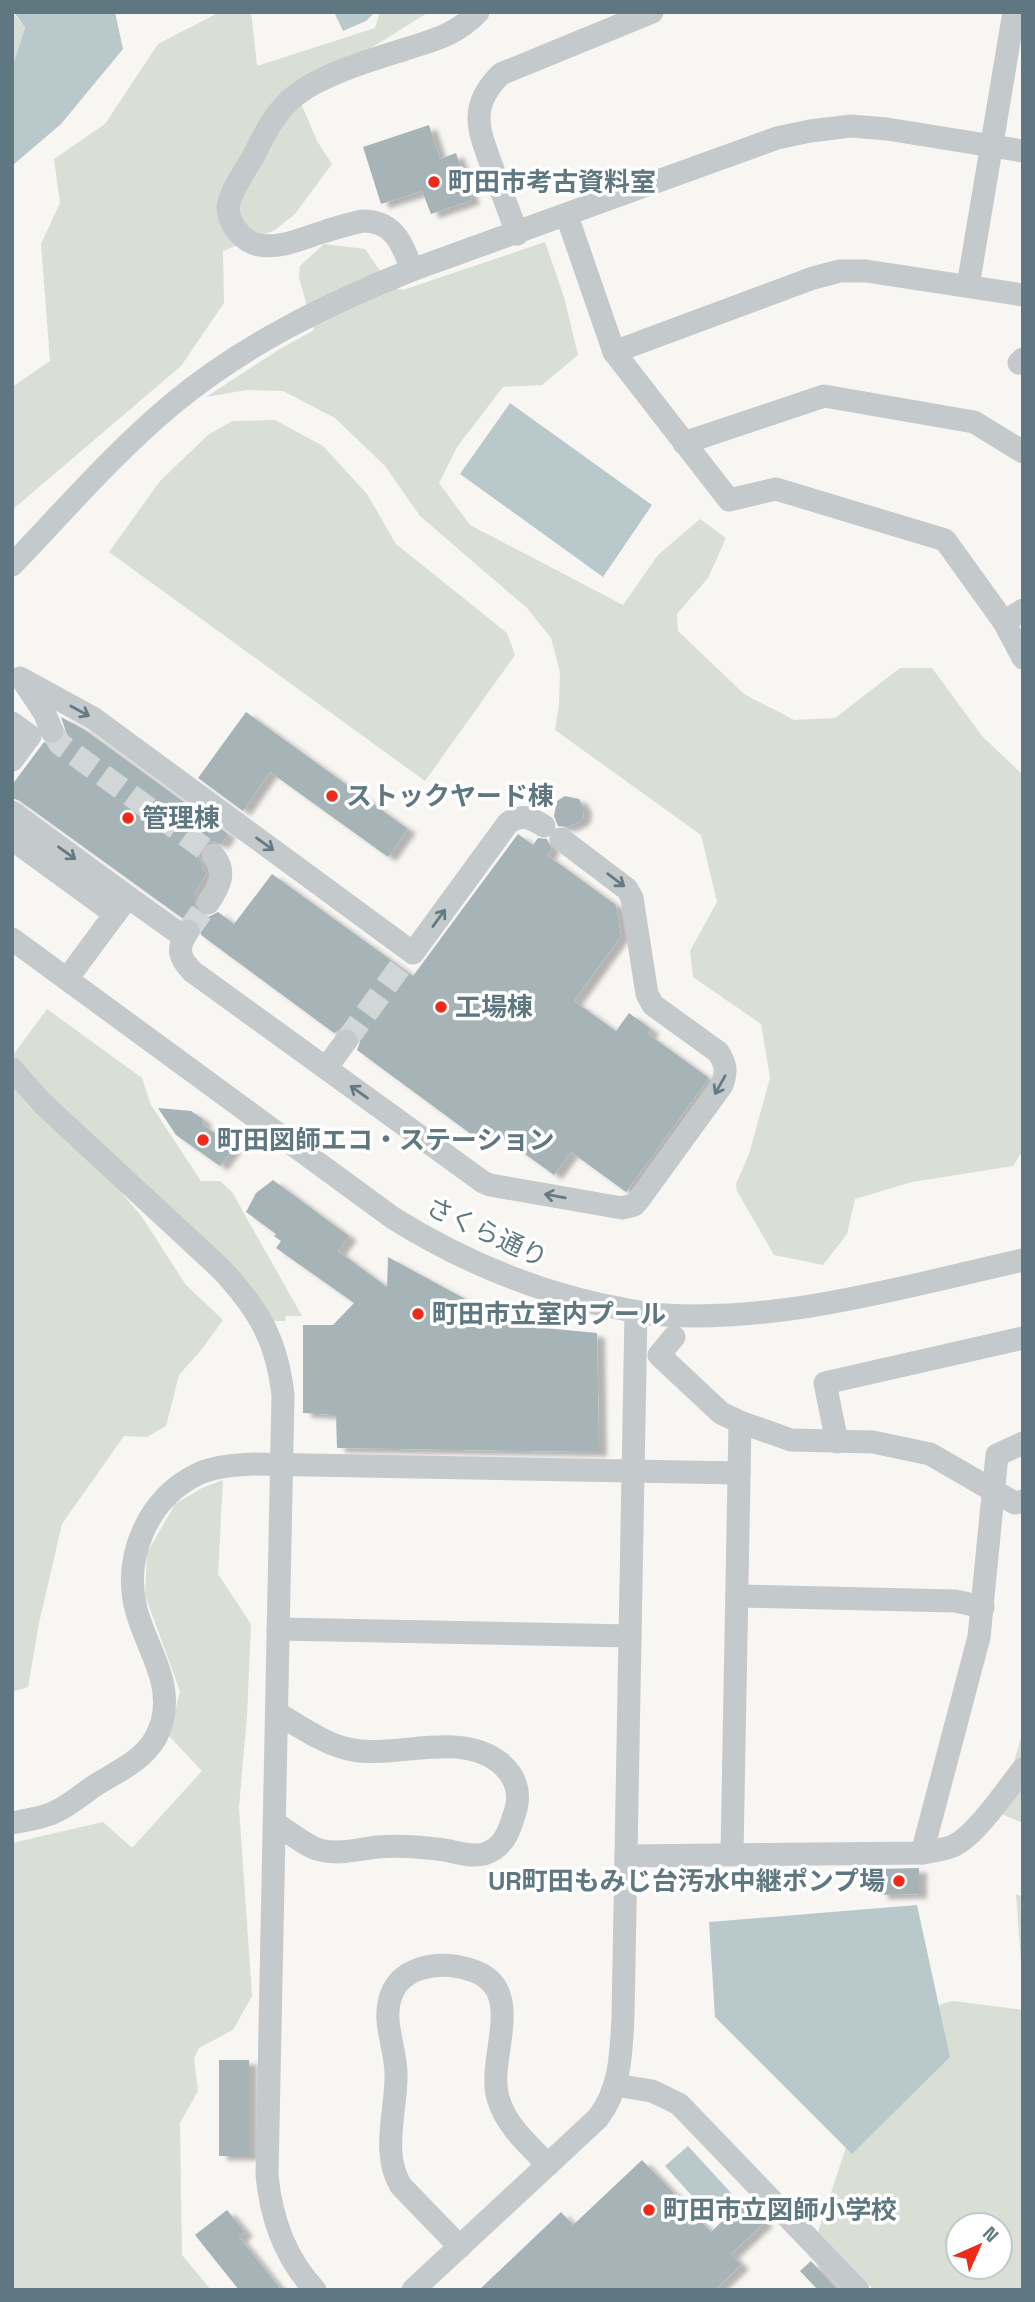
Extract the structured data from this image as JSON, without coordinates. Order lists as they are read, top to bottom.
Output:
{
  "streets": {
    "street": ["さくら通り"]
  },
  "places": [
    "町田市考古資料室",
    "ストックヤード棟",
    "管理棟",
    "工場棟",
    "町田図師エコ・ステーション",
    "町田市立室内プール",
    "UR町田もみじ台汚水中継ポンプ場",
    "町田市立図師小学校"
  ],
  "north": "top right"
}
